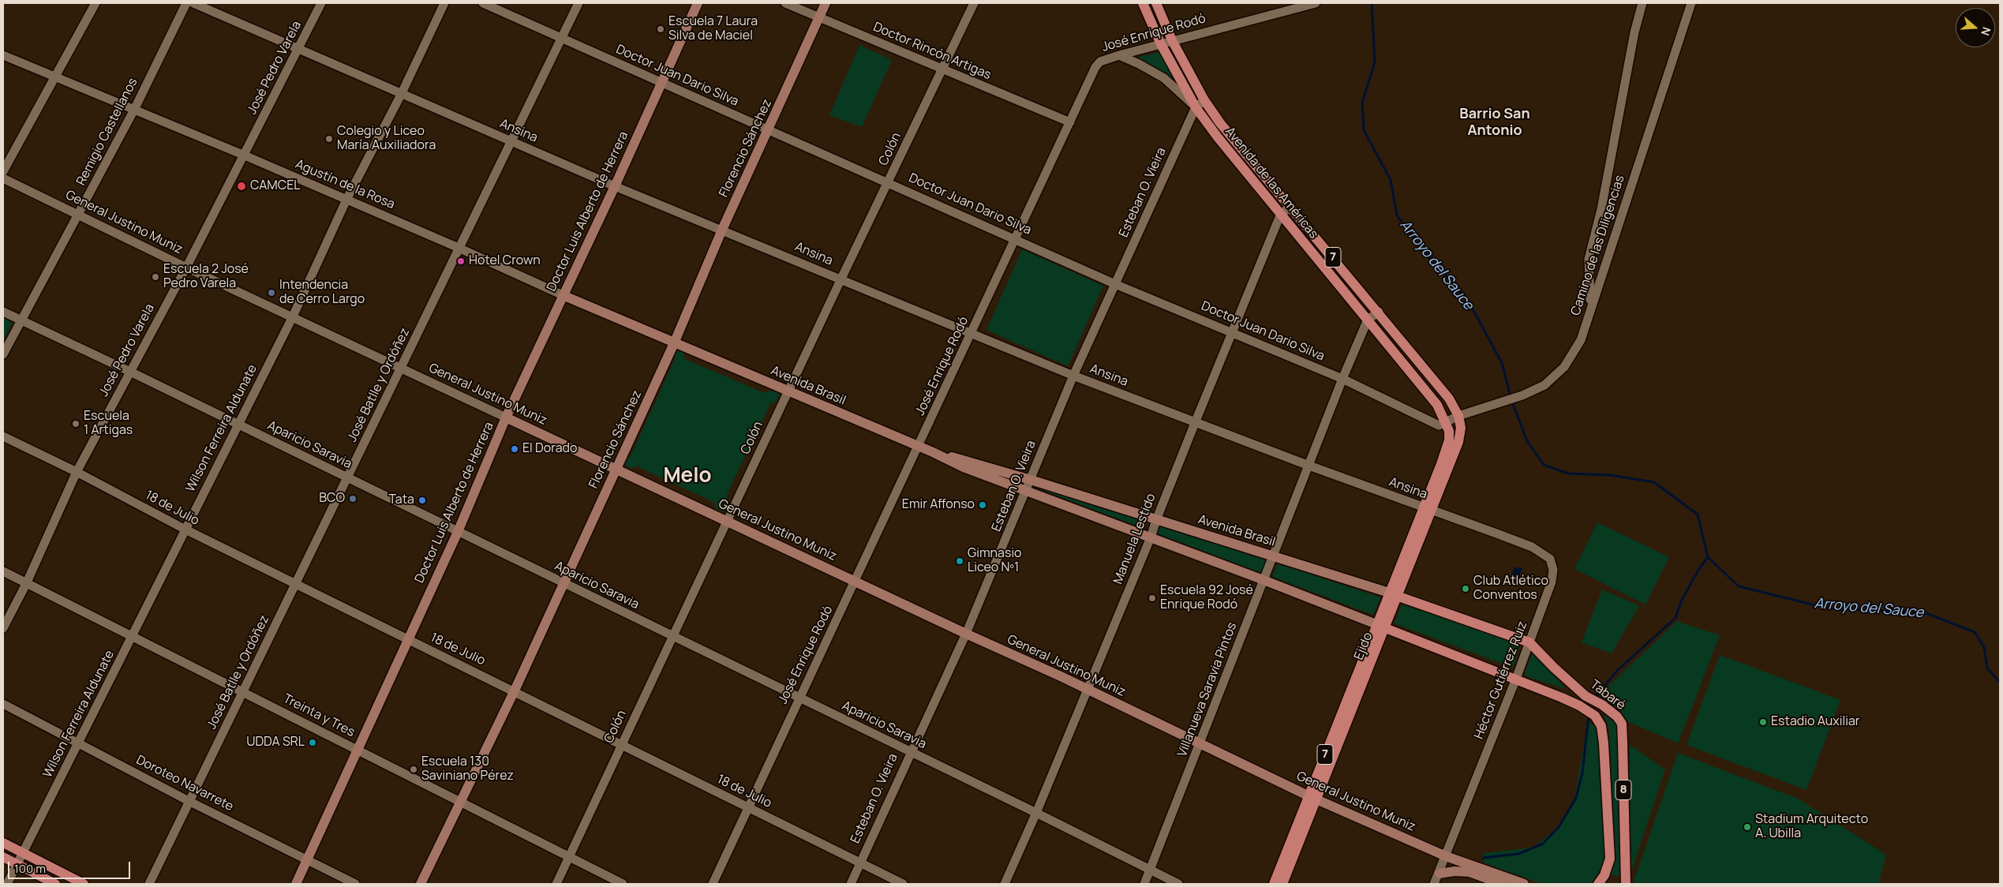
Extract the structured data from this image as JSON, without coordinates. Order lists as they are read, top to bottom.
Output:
{
  "streets": {
    "main road": [
      "Avenida de las Américas",
      "7",
      "Avenida Brasil",
      "Ejido",
      "Tabaré",
      "8"
    ],
    "street": [
      "José Enrique Rodó",
      "Doctor Rincón Artigas",
      "José Pedro Varela",
      "Doctor Juan Dario Silva",
      "Ansina",
      "Remigio Castellanos",
      "Florencio Sánchez",
      "Colón",
      "Agustín de la Rosa",
      "Esteban O. Vieira",
      "Doctor Luis Alberto de Herrera",
      "General Justino Muniz",
      "Camino de las Diligencias",
      "José Batlle y Ordóñez",
      "Wilson Ferreira Aldunate",
      "Aparicio Saravia",
      "18 de Julio",
      "Manuela Lestido",
      "Héctor Gutiérrez Ruiz",
      "Villanueva Saravia Pintos",
      "Treinta y Tres",
      "Doroteo Navarrete"
    ]
  },
  "crossings": [
    ["José Enrique Rodó", "Doctor Rincón Artigas"],
    ["José Enrique Rodó", "Doctor Juan Dario Silva"],
    ["José Enrique Rodó", "Ansina"],
    ["José Enrique Rodó", "Avenida de las Américas"],
    ["José Enrique Rodó", "General Justino Muniz"],
    ["José Enrique Rodó", "Avenida Brasil"],
    ["José Enrique Rodó", "Aparicio Saravia"],
    ["José Enrique Rodó", "18 de Julio"],
    ["Doctor Rincón Artigas", "Florencio Sánchez"],
    ["Doctor Rincón Artigas", "Colón"],
    ["José Pedro Varela", "Ansina"],
    ["José Pedro Varela", "Agustín de la Rosa"],
    ["José Pedro Varela", "General Justino Muniz"],
    ["José Pedro Varela", "Aparicio Saravia"],
    ["José Pedro Varela", "18 de Julio"],
    ["José Pedro Varela", "Treinta y Tres"],
    ["Doctor Juan Dario Silva", "Florencio Sánchez"],
    ["Doctor Juan Dario Silva", "Colón"],
    ["Doctor Juan Dario Silva", "Avenida de las Américas"],
    ["Doctor Juan Dario Silva", "Esteban O. Vieira"],
    ["Doctor Juan Dario Silva", "Doctor Luis Alberto de Herrera"],
    ["Doctor Juan Dario Silva", "Camino de las Diligencias"],
    ["Doctor Juan Dario Silva", "José Batlle y Ordóñez"],
    ["Doctor Juan Dario Silva", "Manuela Lestido"],
    ["Doctor Juan Dario Silva", "Ejido"],
    ["Doctor Juan Dario Silva", "Villanueva Saravia Pintos"],
    ["Ansina", "Florencio Sánchez"],
    ["Ansina", "Colón"],
    ["Ansina", "Esteban O. Vieira"],
    ["Ansina", "Doctor Luis Alberto de Herrera"],
    ["Ansina", "José Batlle y Ordóñez"],
    ["Ansina", "Wilson Ferreira Aldunate"],
    ["Ansina", "Manuela Lestido"],
    ["Ansina", "Ejido"],
    ["Ansina", "Héctor Gutiérrez Ruiz"],
    ["Ansina", "Villanueva Saravia Pintos"],
    ["Remigio Castellanos", "Agustín de la Rosa"],
    ["Remigio Castellanos", "General Justino Muniz"],
    ["Remigio Castellanos", "Aparicio Saravia"],
    ["Florencio Sánchez", "Agustín de la Rosa"],
    ["Florencio Sánchez", "General Justino Muniz"],
    ["Florencio Sánchez", "Avenida Brasil"],
    ["Florencio Sánchez", "Aparicio Saravia"],
    ["Florencio Sánchez", "18 de Julio"],
    ["Florencio Sánchez", "Treinta y Tres"],
    ["Colón", "General Justino Muniz"],
    ["Colón", "Avenida Brasil"],
    ["Colón", "Aparicio Saravia"],
    ["Colón", "18 de Julio"],
    ["Colón", "Treinta y Tres"],
    ["Avenida de las Américas", "Esteban O. Vieira"],
    ["Avenida de las Américas", "Camino de las Diligencias"],
    ["Avenida de las Américas", "Manuela Lestido"],
    ["Avenida de las Américas", "Ejido"],
    ["Avenida de las Américas", "Villanueva Saravia Pintos"],
    ["Agustín de la Rosa", "Doctor Luis Alberto de Herrera"],
    ["Agustín de la Rosa", "José Batlle y Ordóñez"],
    ["Agustín de la Rosa", "Avenida Brasil"],
    ["Agustín de la Rosa", "Wilson Ferreira Aldunate"],
    ["Esteban O. Vieira", "General Justino Muniz"],
    ["Esteban O. Vieira", "Avenida Brasil"],
    ["Esteban O. Vieira", "Aparicio Saravia"],
    ["Esteban O. Vieira", "18 de Julio"],
    ["Doctor Luis Alberto de Herrera", "General Justino Muniz"],
    ["Doctor Luis Alberto de Herrera", "Aparicio Saravia"],
    ["Doctor Luis Alberto de Herrera", "18 de Julio"],
    ["Doctor Luis Alberto de Herrera", "Treinta y Tres"],
    ["Doctor Luis Alberto de Herrera", "Doroteo Navarrete"],
    ["General Justino Muniz", "José Batlle y Ordóñez"],
    ["General Justino Muniz", "Wilson Ferreira Aldunate"],
    ["General Justino Muniz", "Manuela Lestido"],
    ["General Justino Muniz", "Ejido"],
    ["General Justino Muniz", "Héctor Gutiérrez Ruiz"],
    ["General Justino Muniz", "Villanueva Saravia Pintos"],
    ["Camino de las Diligencias", "Ejido"],
    ["José Batlle y Ordóñez", "Aparicio Saravia"],
    ["José Batlle y Ordóñez", "18 de Julio"],
    ["José Batlle y Ordóñez", "Treinta y Tres"],
    ["José Batlle y Ordóñez", "Doroteo Navarrete"],
    ["Avenida Brasil", "Manuela Lestido"],
    ["Avenida Brasil", "Ejido"],
    ["Avenida Brasil", "Héctor Gutiérrez Ruiz"],
    ["Avenida Brasil", "Villanueva Saravia Pintos"],
    ["Avenida Brasil", "Tabaré"],
    ["Wilson Ferreira Aldunate", "Aparicio Saravia"],
    ["Wilson Ferreira Aldunate", "18 de Julio"],
    ["Wilson Ferreira Aldunate", "Treinta y Tres"],
    ["Wilson Ferreira Aldunate", "Doroteo Navarrete"],
    ["Aparicio Saravia", "Manuela Lestido"],
    ["Aparicio Saravia", "Villanueva Saravia Pintos"],
    ["Ejido", "Héctor Gutiérrez Ruiz"],
    ["Héctor Gutiérrez Ruiz", "Tabaré"]
  ],
  "districts": ["Barrio San Antonio", "Melo"],
  "water": ["Arroyo del Sauce"],
  "places": [
    "Escuela 7 Laura Silva de Maciel",
    "Colegio y Liceo María Auxiliadora",
    "CAMCEL",
    "Hotel Crown",
    "Escuela 2 José Pedro Varela",
    "Intendencia de Cerro Largo",
    "Escuela 1 Artigas",
    "El Dorado",
    "BCO",
    "Tata",
    "Emir Affonso",
    "Gimnasio Liceo Nº1",
    "Club Atlético Conventos",
    "Escuela 92 José Enrique Rodó",
    "Estadio Auxiliar",
    "UDDA SRL",
    "Escuela 130 Saviniano Pérez",
    "Stadium Arquitecto A. Ubilla"
  ],
  "scale_bar": "100 m",
  "north": "right"
}
